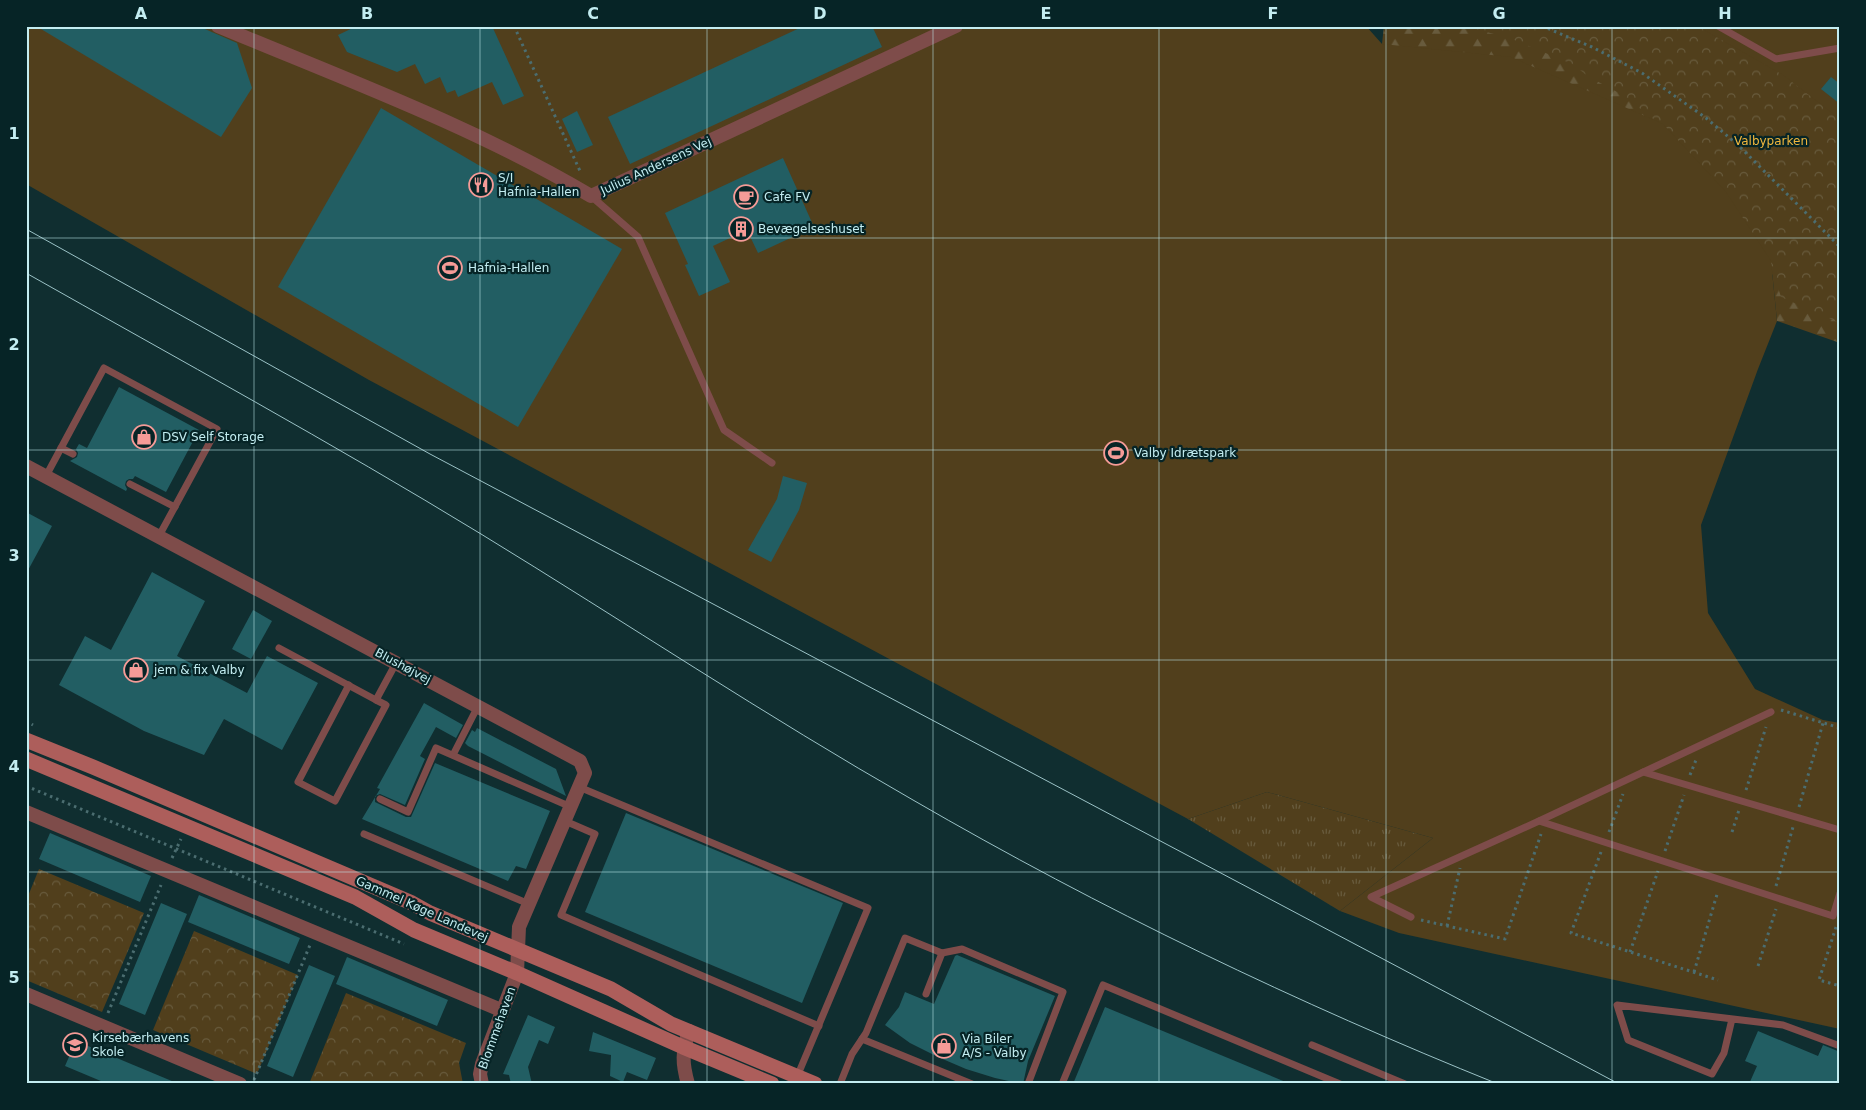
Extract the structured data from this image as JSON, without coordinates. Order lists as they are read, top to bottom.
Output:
{
  "streets": {
    "main road": ["Gammel Køge Landevej"],
    "street": ["Julius Andersens Vej", "Blushøjvej", "Blommehaven"]
  },
  "crossings": [
    ["Blushøjvej", "Gammel Køge Landevej"],
    ["Blushøjvej", "Blommehaven"],
    ["Gammel Køge Landevej", "Blommehaven"]
  ],
  "parks": ["Valbyparken"],
  "places": {
    "restaurant": ["S/I Hafnia-Hallen"],
    "cafe": ["Cafe FV"],
    "building": ["Bevægelseshuset"],
    "sports": ["Hafnia-Hallen", "Valby Idrætspark"],
    "shop": ["DSV Self Storage", "jem & fix Valby", "Via Biler A/S - Valby"],
    "school or university": ["Kirsebærhavens Skole"]
  },
  "grid": {
    "columns": [
      "A",
      "B",
      "C",
      "D",
      "E",
      "F",
      "G",
      "H"
    ],
    "rows": [
      "1",
      "2",
      "3",
      "4",
      "5"
    ]
  }
}
